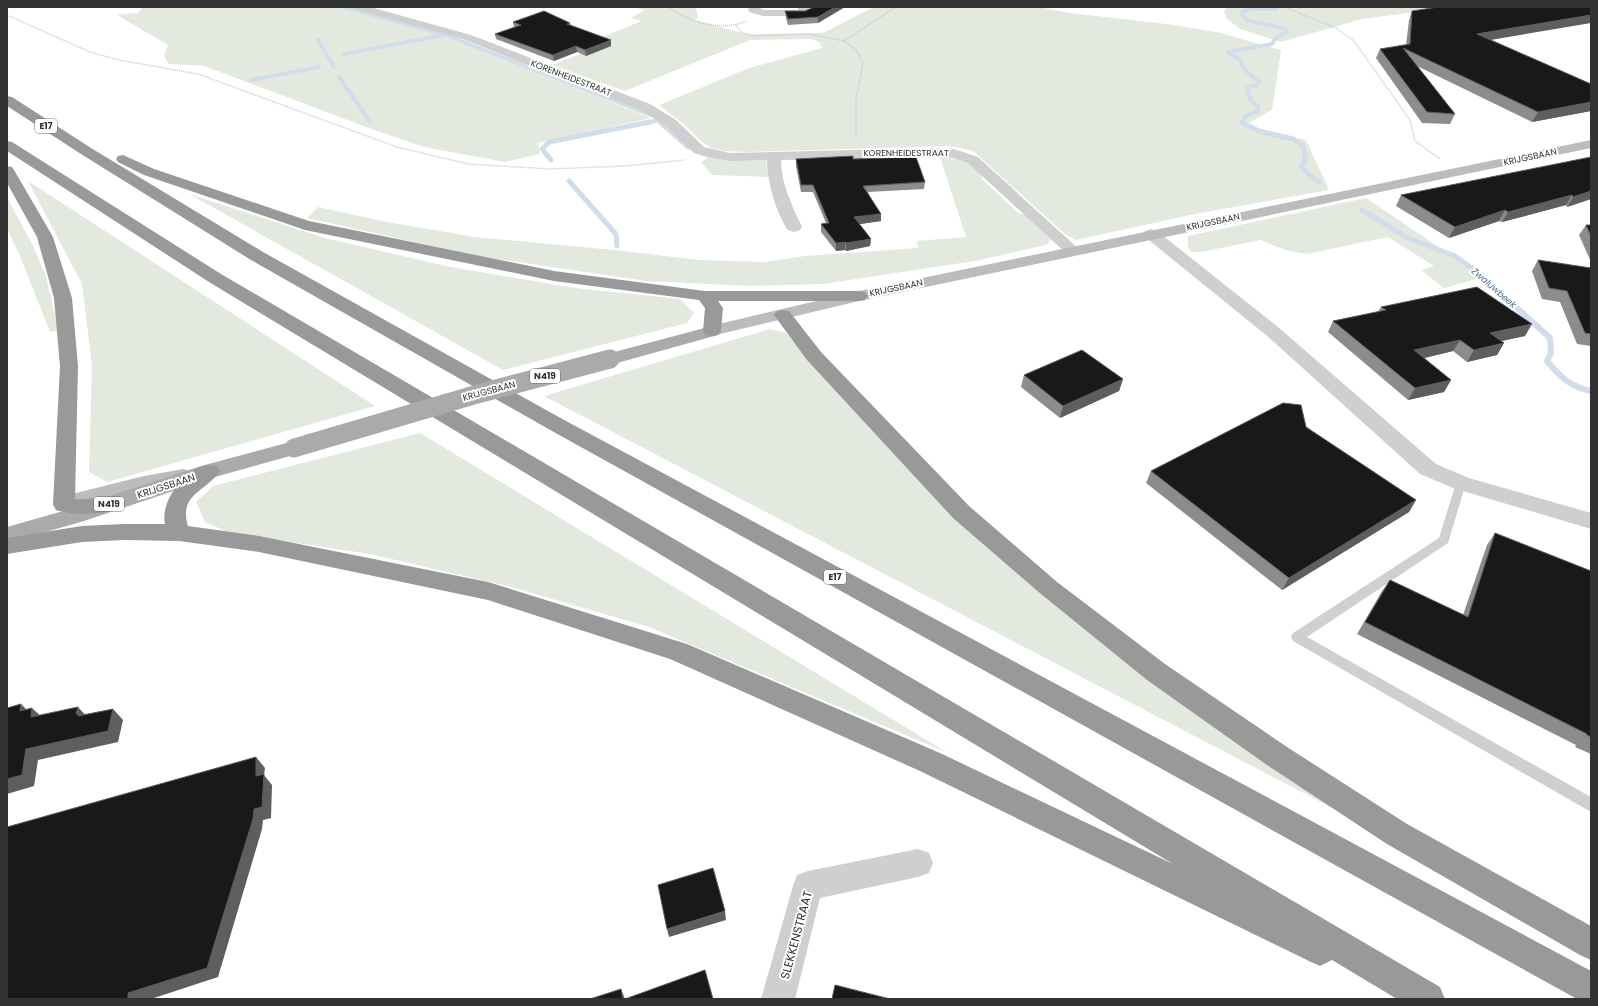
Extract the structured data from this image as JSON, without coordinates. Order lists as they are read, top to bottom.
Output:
{
  "streets": {
    "highway": ["E17"],
    "main road": ["KRIJGSBAAN", "N419"],
    "street": ["KORENHEIDESTRAAT", "SLEKKENSTRAAT"]
  },
  "crossings": [
    ["KORENHEIDESTRAAT", "KRIJGSBAAN"]
  ],
  "water": ["Zwaluwbeek"]
}
